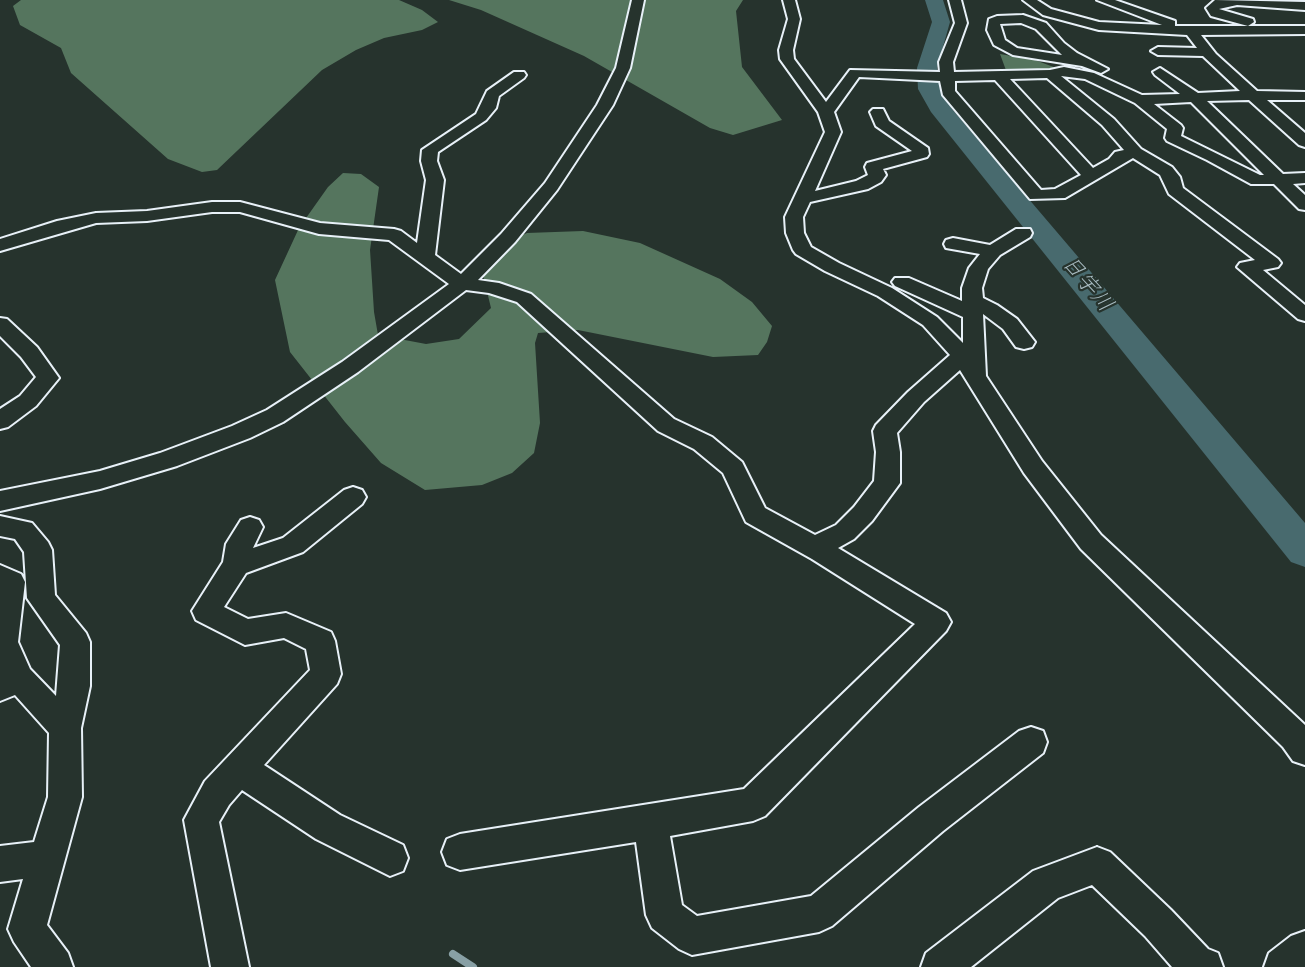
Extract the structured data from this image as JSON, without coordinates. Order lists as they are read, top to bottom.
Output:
{
  "water": ["日宇川"]
}
